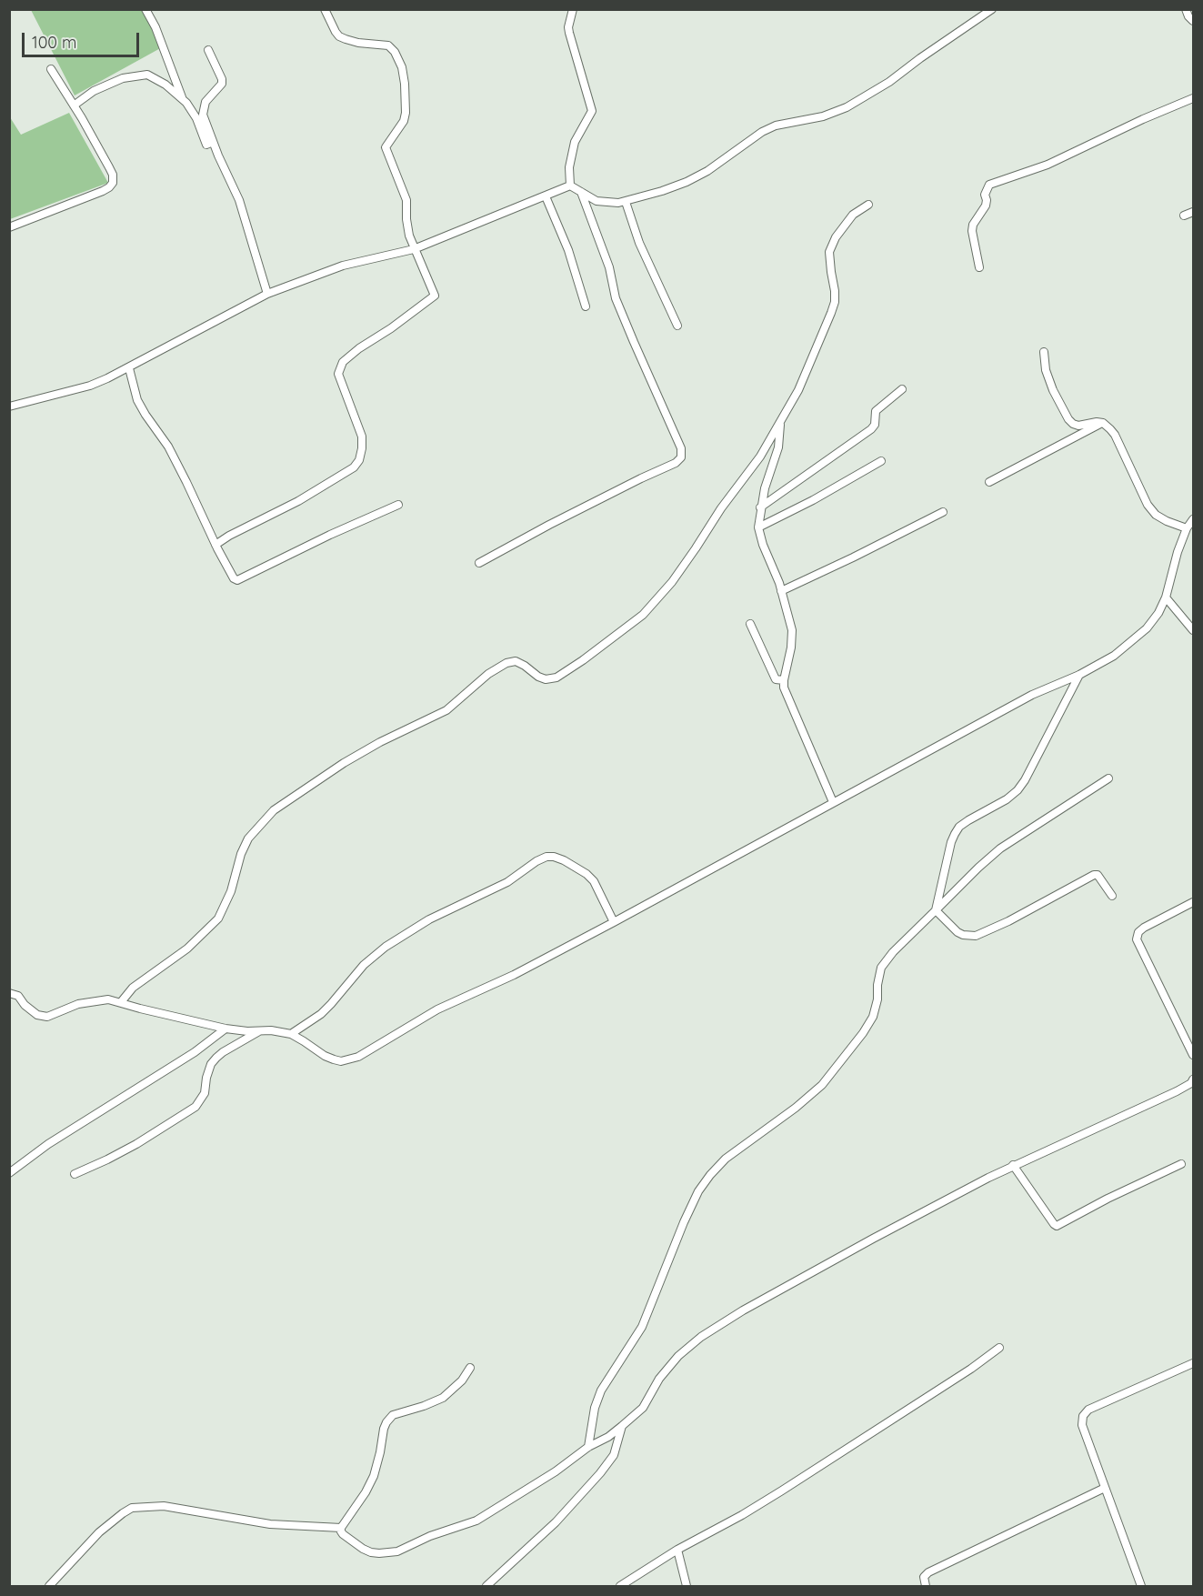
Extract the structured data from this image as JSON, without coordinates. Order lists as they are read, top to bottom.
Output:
{
  "scale_bar": "100 m"
}
